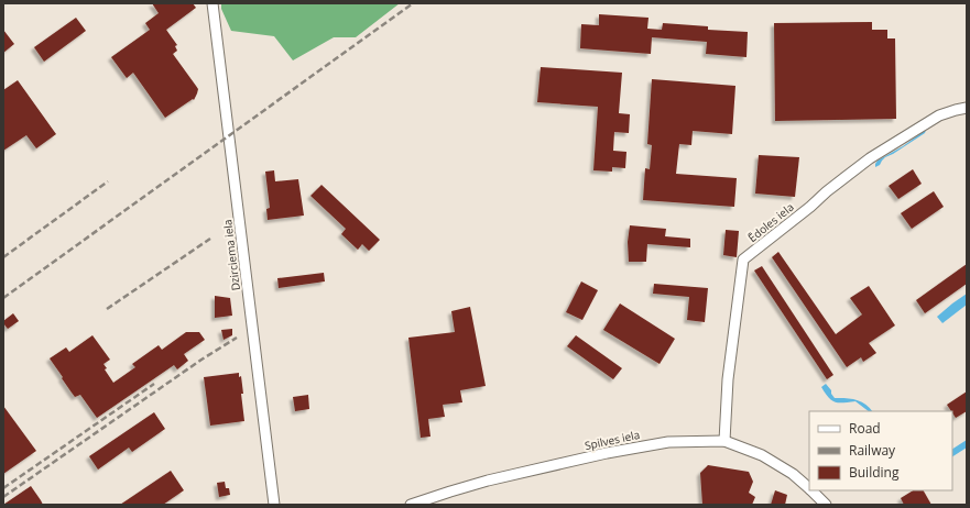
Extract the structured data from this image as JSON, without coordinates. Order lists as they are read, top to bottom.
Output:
{
  "streets": {
    "street": ["Ēdoles iela", "Dzirciema iela", "Spilves iela"]
  },
  "crossings": [
    ["Ēdoles iela", "Spilves iela"]
  ],
  "legend": ["Road", "Railway", "Building"]
}
